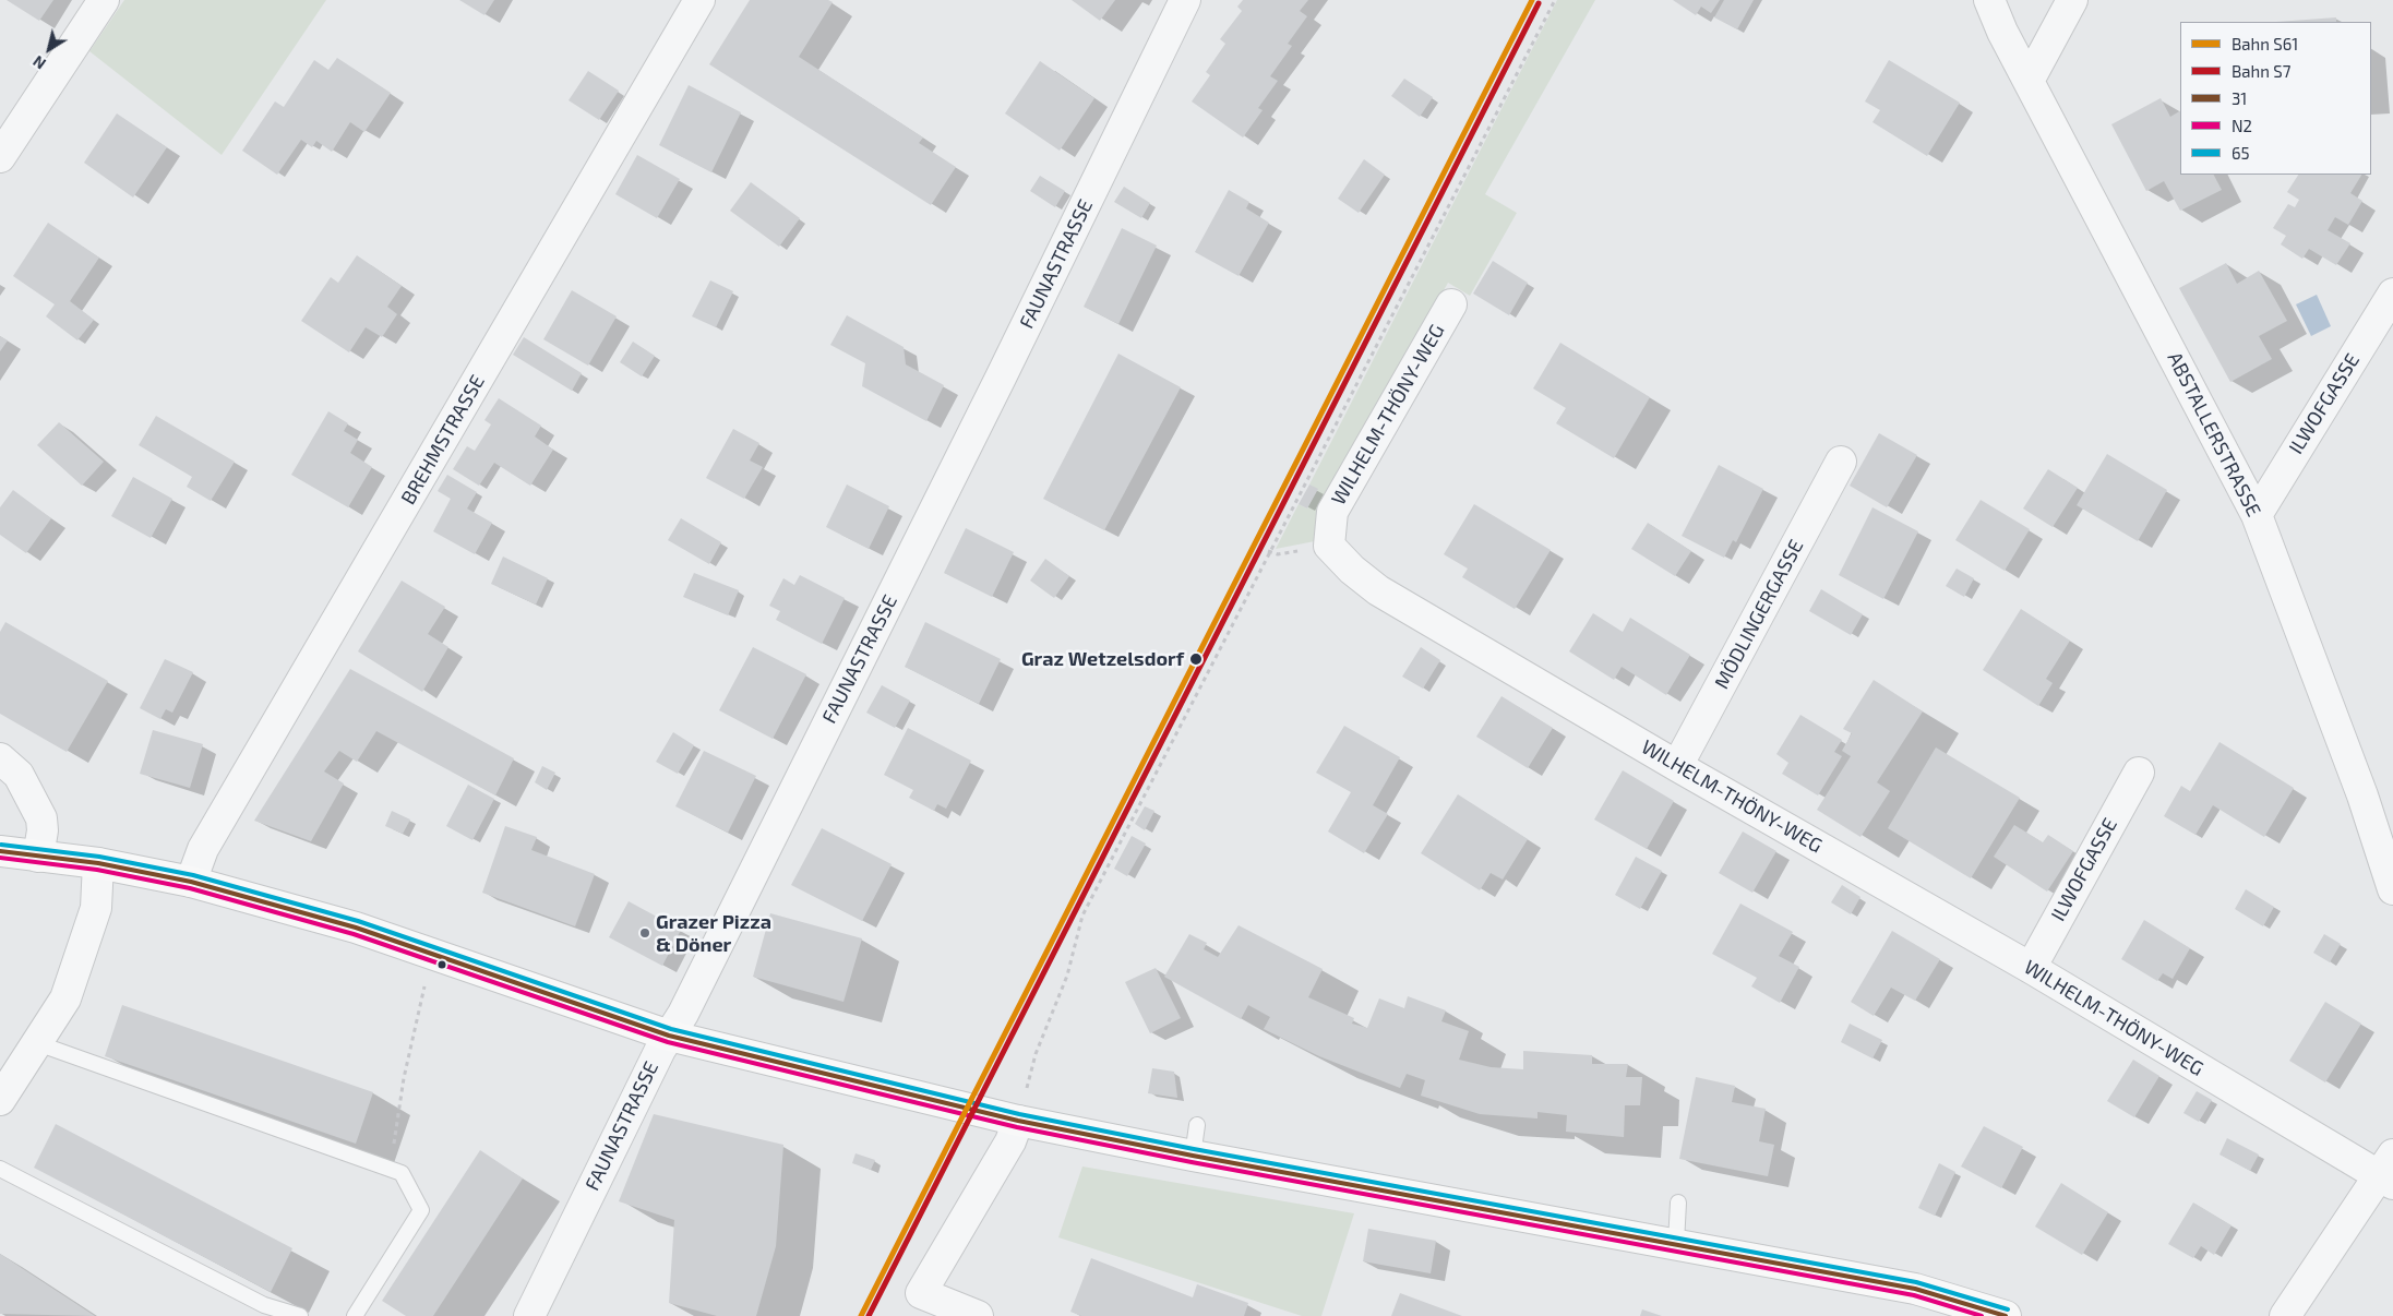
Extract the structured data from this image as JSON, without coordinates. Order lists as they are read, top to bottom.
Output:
{
  "streets": {
    "street": [
      "FAUNASTRASSE",
      "ILWOFGASSE",
      "WILHELM-THÖNY-WEG",
      "ABSTALLERSTRASSE",
      "BREHMSTRASSE",
      "MÖDLINGERGASSE"
    ]
  },
  "crossings": [
    ["ILWOFGASSE", "WILHELM-THÖNY-WEG"],
    ["ILWOFGASSE", "ABSTALLERSTRASSE"],
    ["WILHELM-THÖNY-WEG", "MÖDLINGERGASSE"]
  ],
  "places": ["Graz Wetzelsdorf", "Grazer Pizza & Döner"],
  "lines": [
    "rail line S61",
    "rail line S7",
    "transit line 65",
    "transit line 31",
    "transit line N2"
  ],
  "legend": [
    "Bahn S61",
    "Bahn S7",
    "31",
    "N2",
    "65"
  ],
  "north": "bottom left"
}
